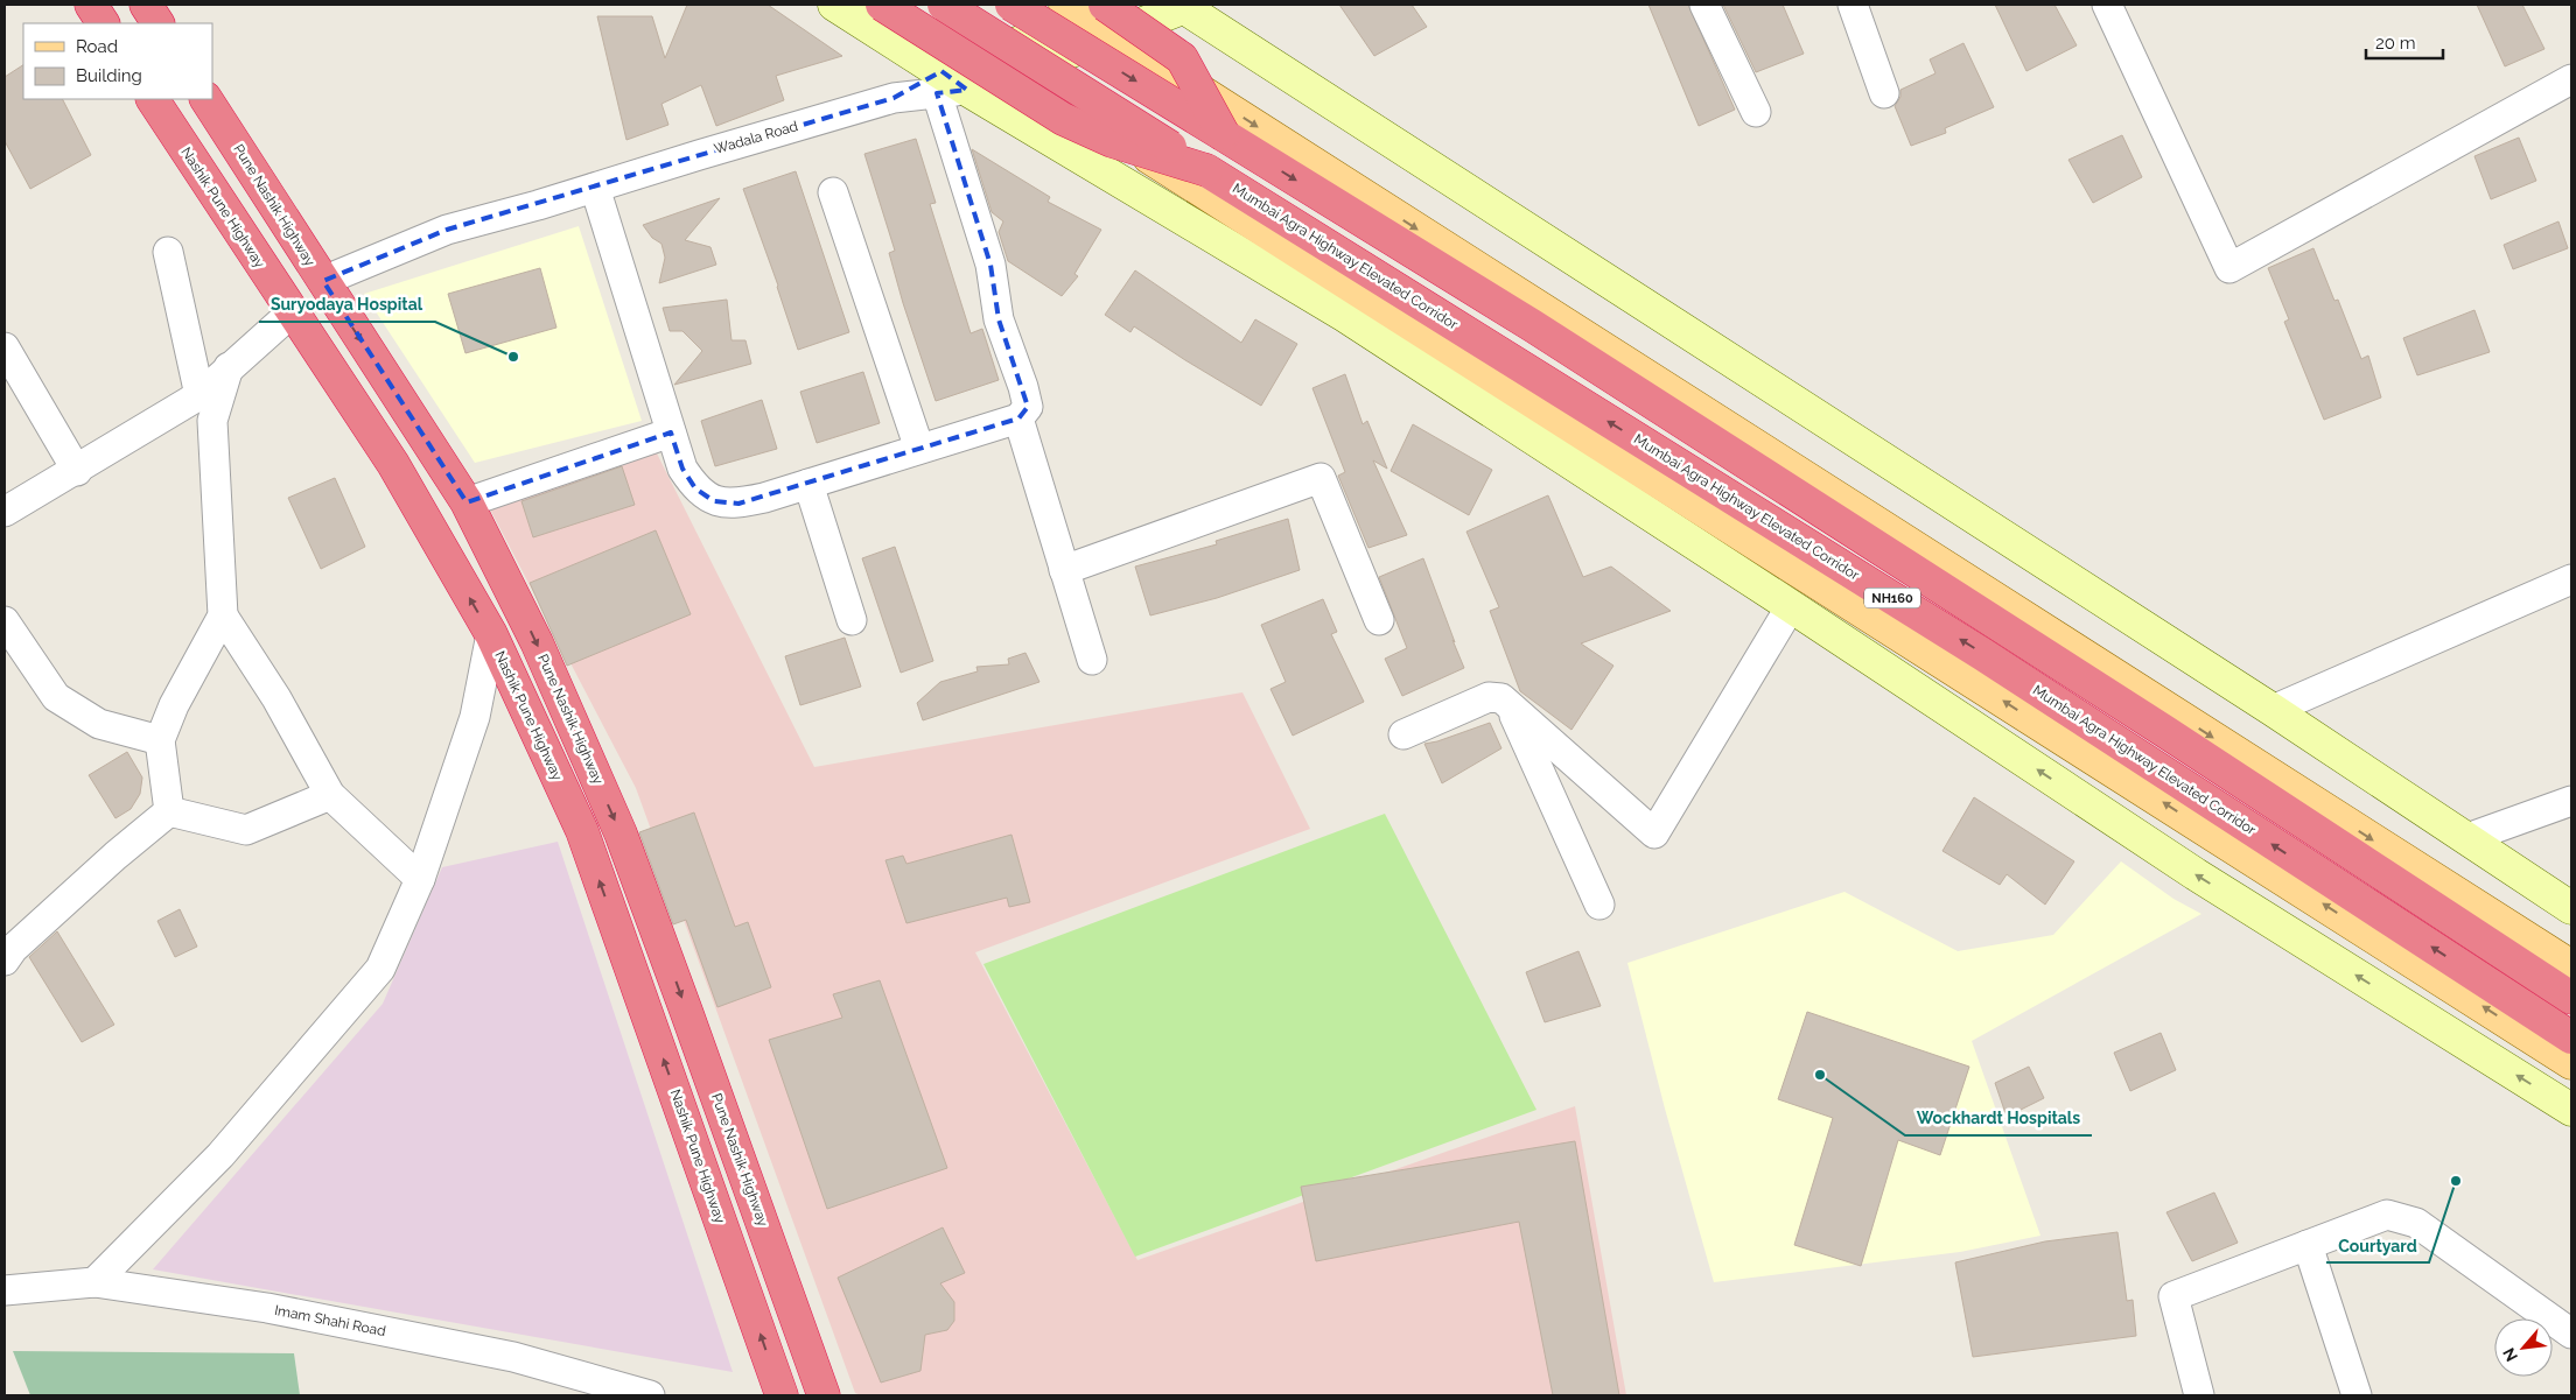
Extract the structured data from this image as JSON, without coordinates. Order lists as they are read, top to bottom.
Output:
{
  "streets": {
    "highway": [
      "Pune Nashik Highway",
      "Nashik Pune Highway",
      "Mumbai Agra Highway Elevated Corridor",
      "NH160"
    ],
    "street": ["Wadala Road", "Imam Shahi Road"]
  },
  "crossings": [
    ["Wadala Road", "Pune Nashik Highway"]
  ],
  "one_way": ["Pune Nashik Highway", "Nashik Pune Highway"],
  "places": ["Suryodaya Hospital", "Wockhardt Hospitals", "Courtyard"],
  "legend": ["Road", "Building"],
  "scale_bar": "20 m",
  "north": "bottom left"
}
